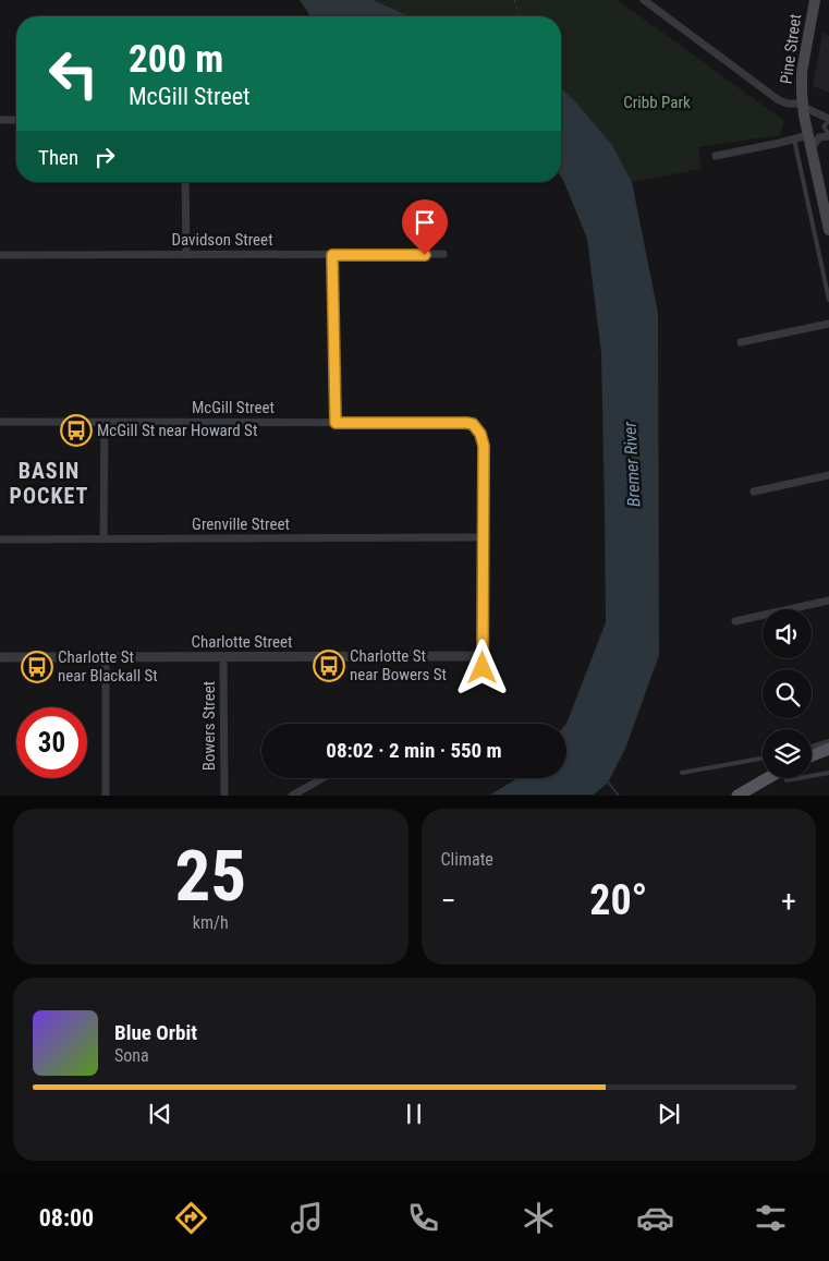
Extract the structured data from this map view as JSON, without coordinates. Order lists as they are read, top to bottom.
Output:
{
  "streets": {
    "main road": ["Pine Street"],
    "street": [
      "Davidson Street",
      "McGill Street",
      "Grenville Street",
      "Charlotte Street",
      "Bowers Street"
    ]
  },
  "crossings": [
    ["McGill Street", "Grenville Street"],
    ["Charlotte Street", "Bowers Street"]
  ],
  "districts": ["BASIN POCKET"],
  "water": ["Bremer River"],
  "parks": ["Cribb Park"],
  "places": {
    "bus stop": ["McGill St near Howard St", "Charlotte St near Bowers St", "Charlotte St near Blackall St"]
  },
  "page": {
    "turn": ["200 m", "McGill Street"],
    "then": "Then",
    "limit": "30",
    "trip": "08:02 · 2 min · 550 m",
    "tile": [
      ["25", "km/h"],
      "Climate"
    ],
    "heat": ["−", "20°", "+"],
    "song": ["Blue Orbit", "Sona"],
    "tabs": "08:00"
  }
}
